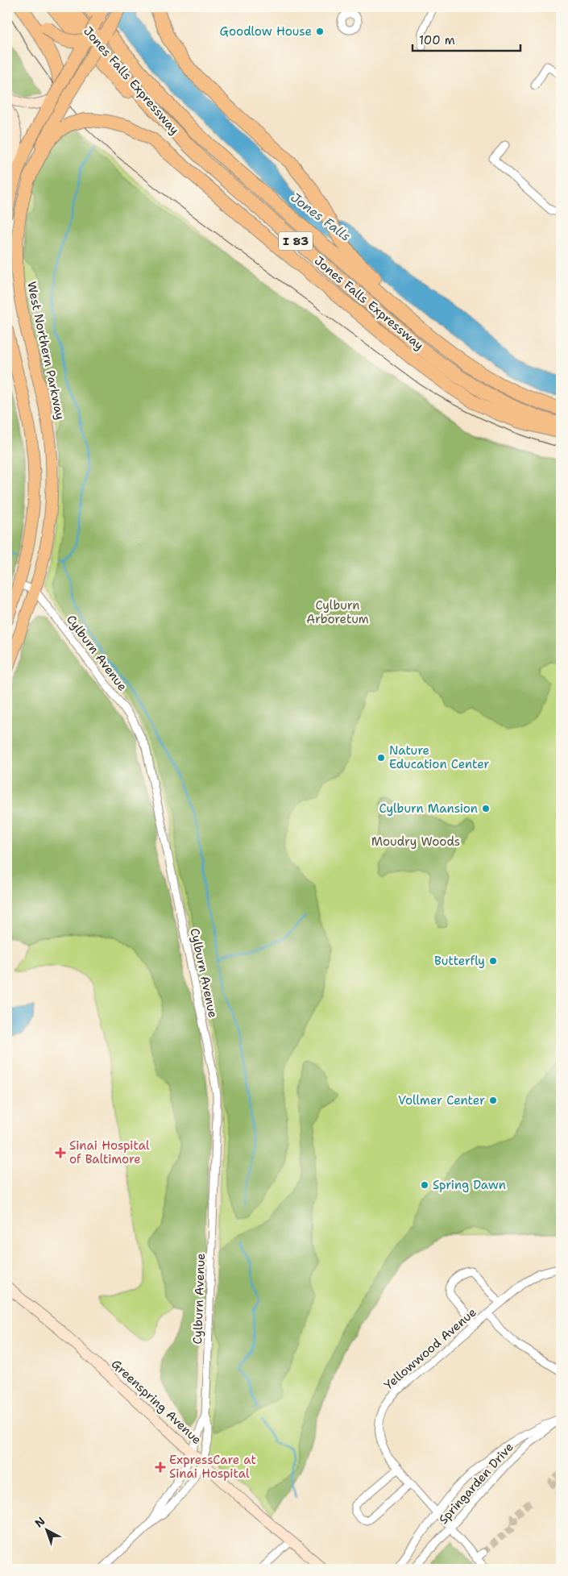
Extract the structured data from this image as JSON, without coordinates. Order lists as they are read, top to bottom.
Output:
{
  "streets": {
    "highway": ["Jones Falls Expressway", "I 83"],
    "main road": ["West Northern Parkway", "Greenspring Avenue"],
    "street": ["Cylburn Avenue", "Yellowwood Avenue", "Springarden Drive"]
  },
  "crossings": [
    ["West Northern Parkway", "Cylburn Avenue"],
    ["Cylburn Avenue", "Greenspring Avenue"],
    ["Yellowwood Avenue", "Springarden Drive"]
  ],
  "water": ["Jones Falls"],
  "parks": ["Cylburn Arboretum", "Moudry Woods"],
  "places": {
    "other": [
      "Goodlow House",
      "Nature Education Center",
      "Cylburn Mansion",
      "Butterfly",
      "Vollmer Center",
      "Spring Dawn"
    ],
    "health": ["Sinai Hospital of Baltimore", "ExpressCare at Sinai Hospital"]
  },
  "scale_bar": "100 m",
  "north": "top left"
}
